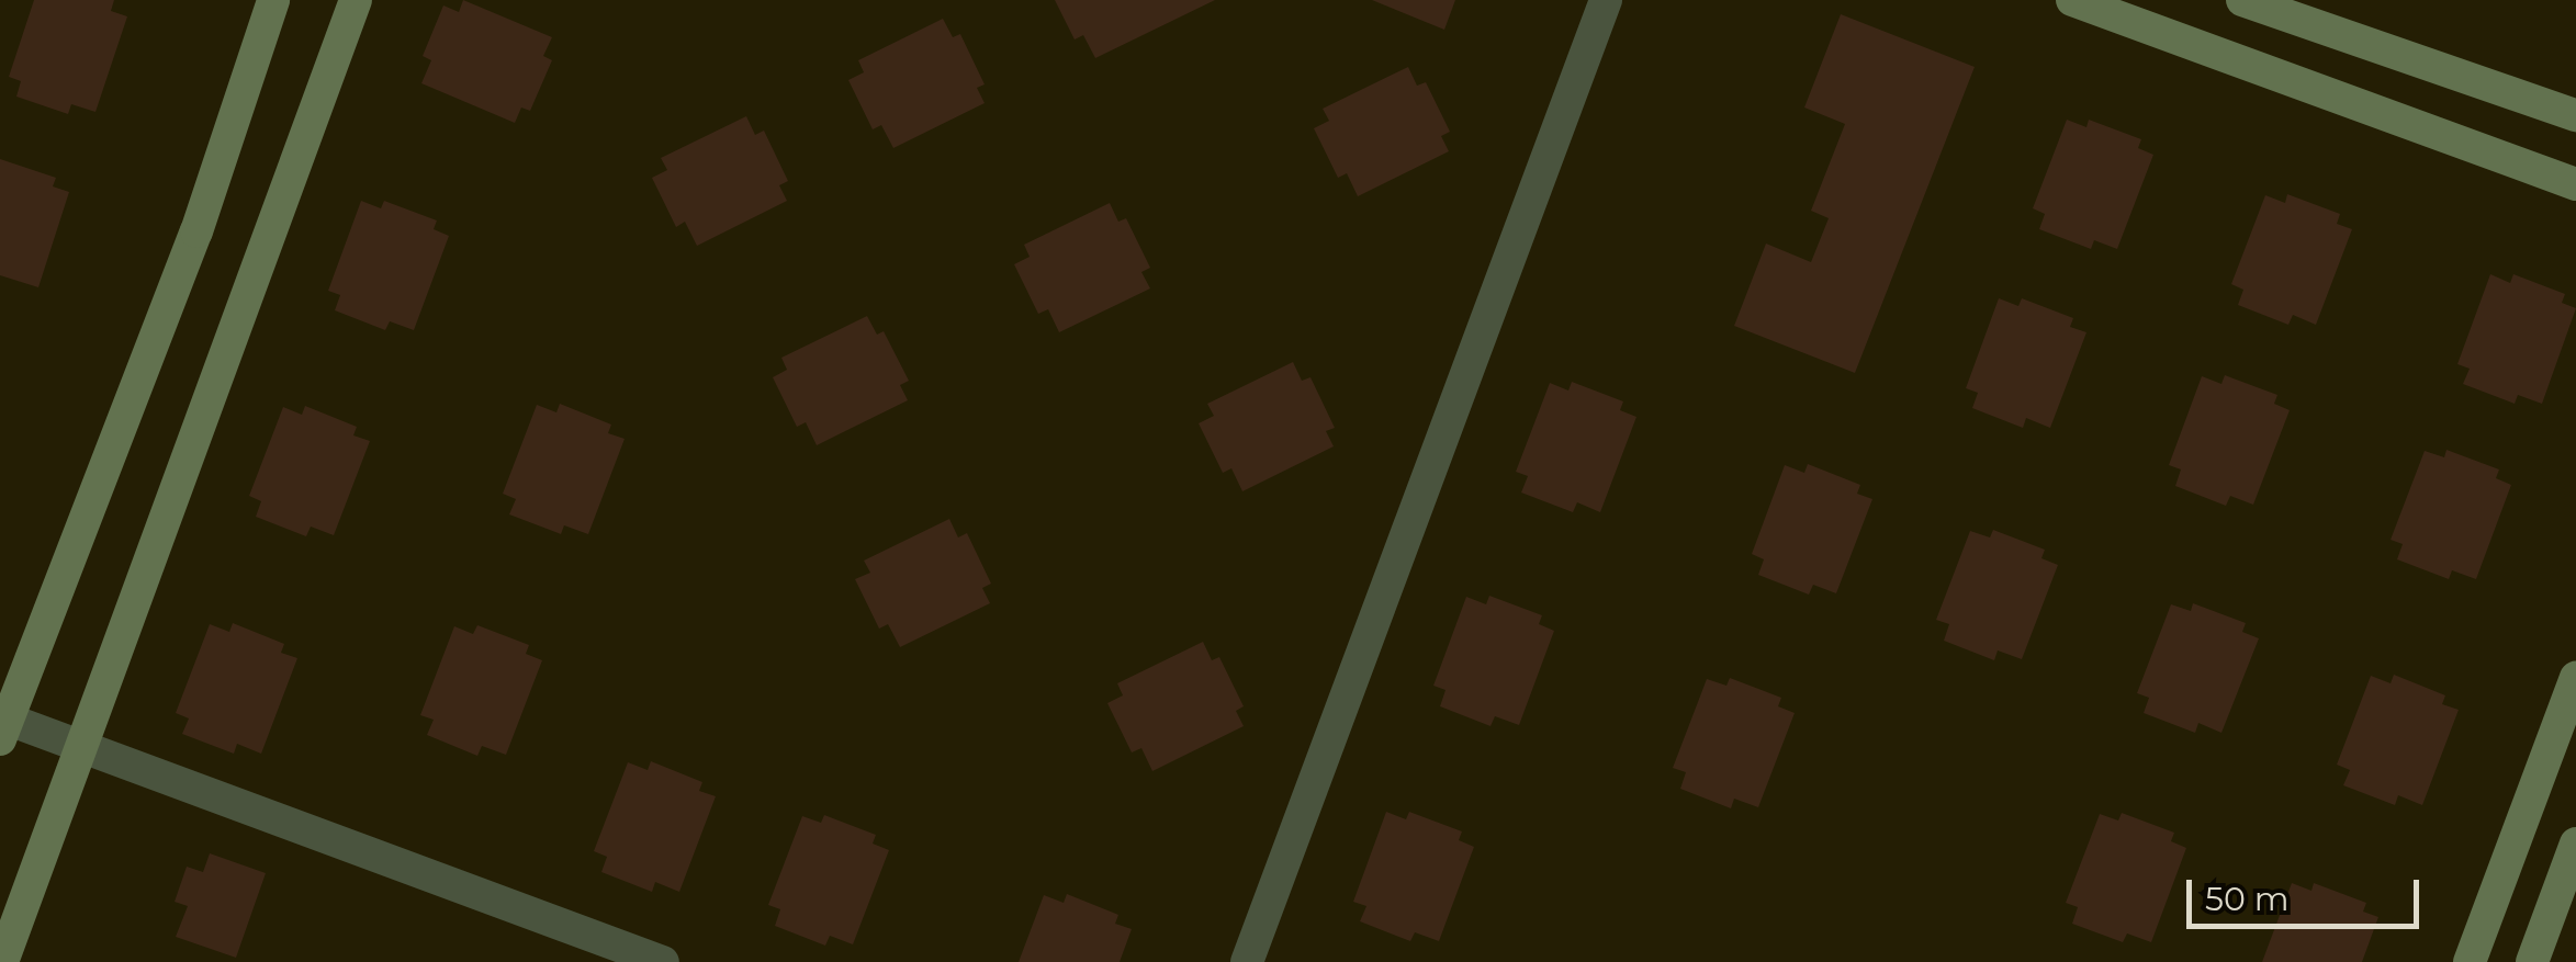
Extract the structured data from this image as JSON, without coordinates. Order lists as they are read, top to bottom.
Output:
{
  "scale_bar": "50 m"
}
